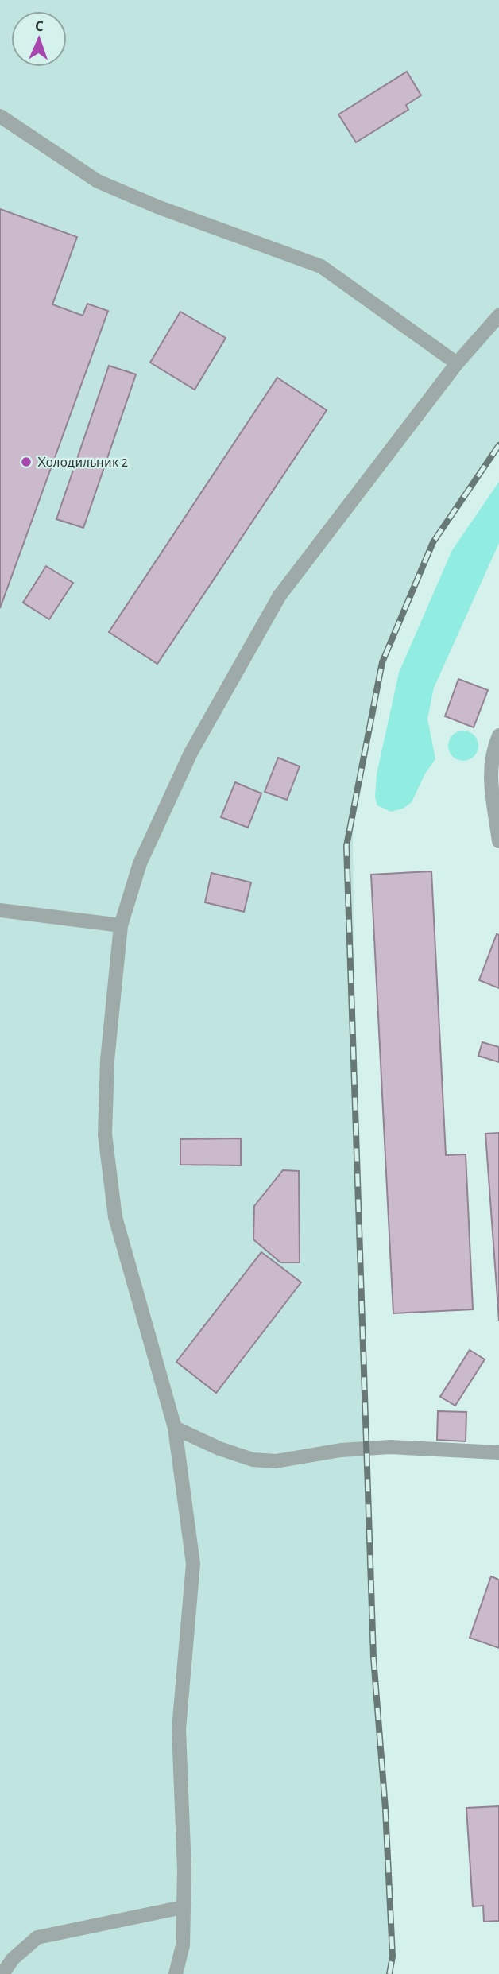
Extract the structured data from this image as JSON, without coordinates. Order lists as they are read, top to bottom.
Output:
{
  "places": ["Холодильник 2"],
  "north": "top"
}
